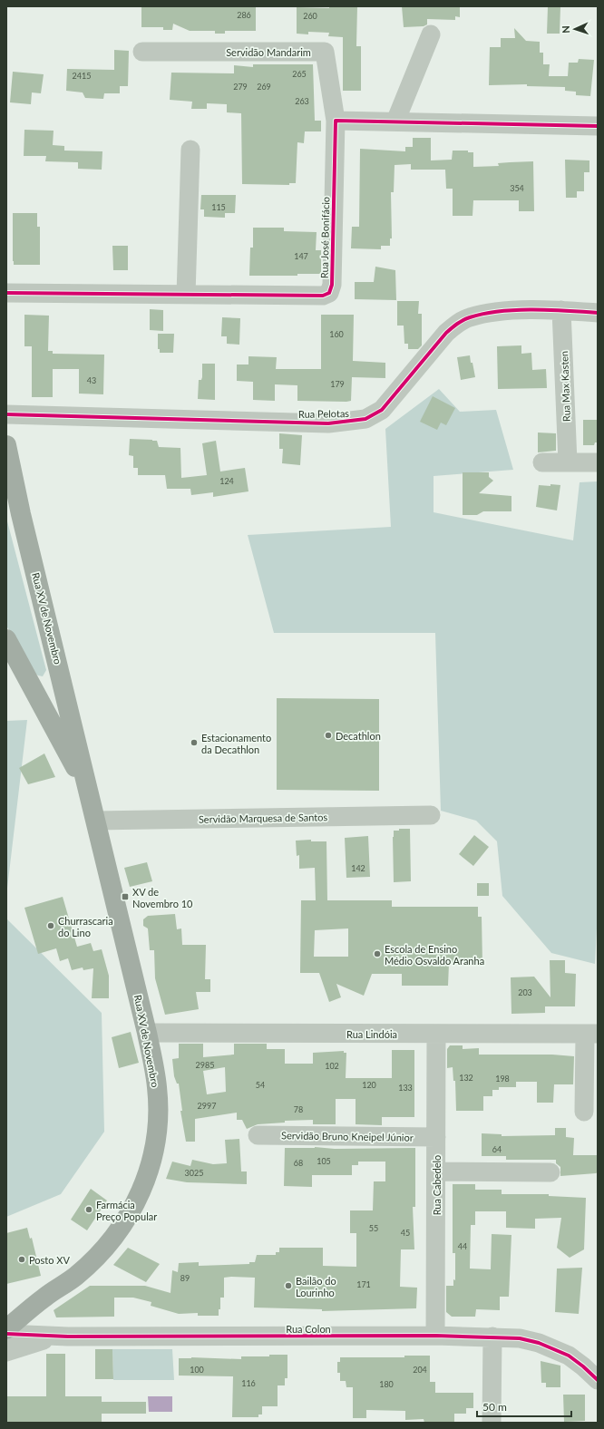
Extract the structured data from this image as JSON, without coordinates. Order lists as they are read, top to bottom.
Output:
{
  "streets": {
    "main road": ["Rua XV de Novembro"],
    "street": [
      "Servidão Mandarim",
      "Rua José Bonifácio",
      "Rua Max Kasten",
      "Rua Pelotas",
      "Servidão Marquesa de Santos",
      "Rua Lindóia",
      "Servidão Bruno Kneipel Júnior",
      "Rua Cabedelo",
      "Rua Colon"
    ]
  },
  "crossings": [
    ["Servidão Mandarim", "Rua José Bonifácio"],
    ["Rua Max Kasten", "Rua Pelotas"],
    ["Rua XV de Novembro", "Servidão Marquesa de Santos"],
    ["Rua XV de Novembro", "Rua Lindóia"],
    ["Rua Lindóia", "Rua Cabedelo"],
    ["Servidão Bruno Kneipel Júnior", "Rua Cabedelo"],
    ["Rua Cabedelo", "Rua Colon"]
  ],
  "places": {
    "other": [
      "Decathlon",
      "Estacionamento da Decathlon",
      "Churrascaria do Lino",
      "Escola de Ensino Médio Osvaldo Aranha",
      "Farmácia Preço Popular",
      "Posto XV",
      "Bailão do Lourinho"
    ],
    "transit": ["XV de Novembro 10"]
  },
  "house_numbers": [
    "286",
    "260",
    "265",
    "2415",
    "279",
    "269",
    "263",
    "354",
    "115",
    "147",
    "160",
    "43",
    "179",
    "124",
    "142",
    "203",
    "2985",
    "102",
    "132",
    "198",
    "54",
    "120",
    "133",
    "2997",
    "78",
    "64",
    "105",
    "68",
    "3025",
    "55",
    "45",
    "44",
    "89",
    "171",
    "100",
    "204",
    "116",
    "180"
  ],
  "scale_bar": "50 m",
  "north": "left"
}
